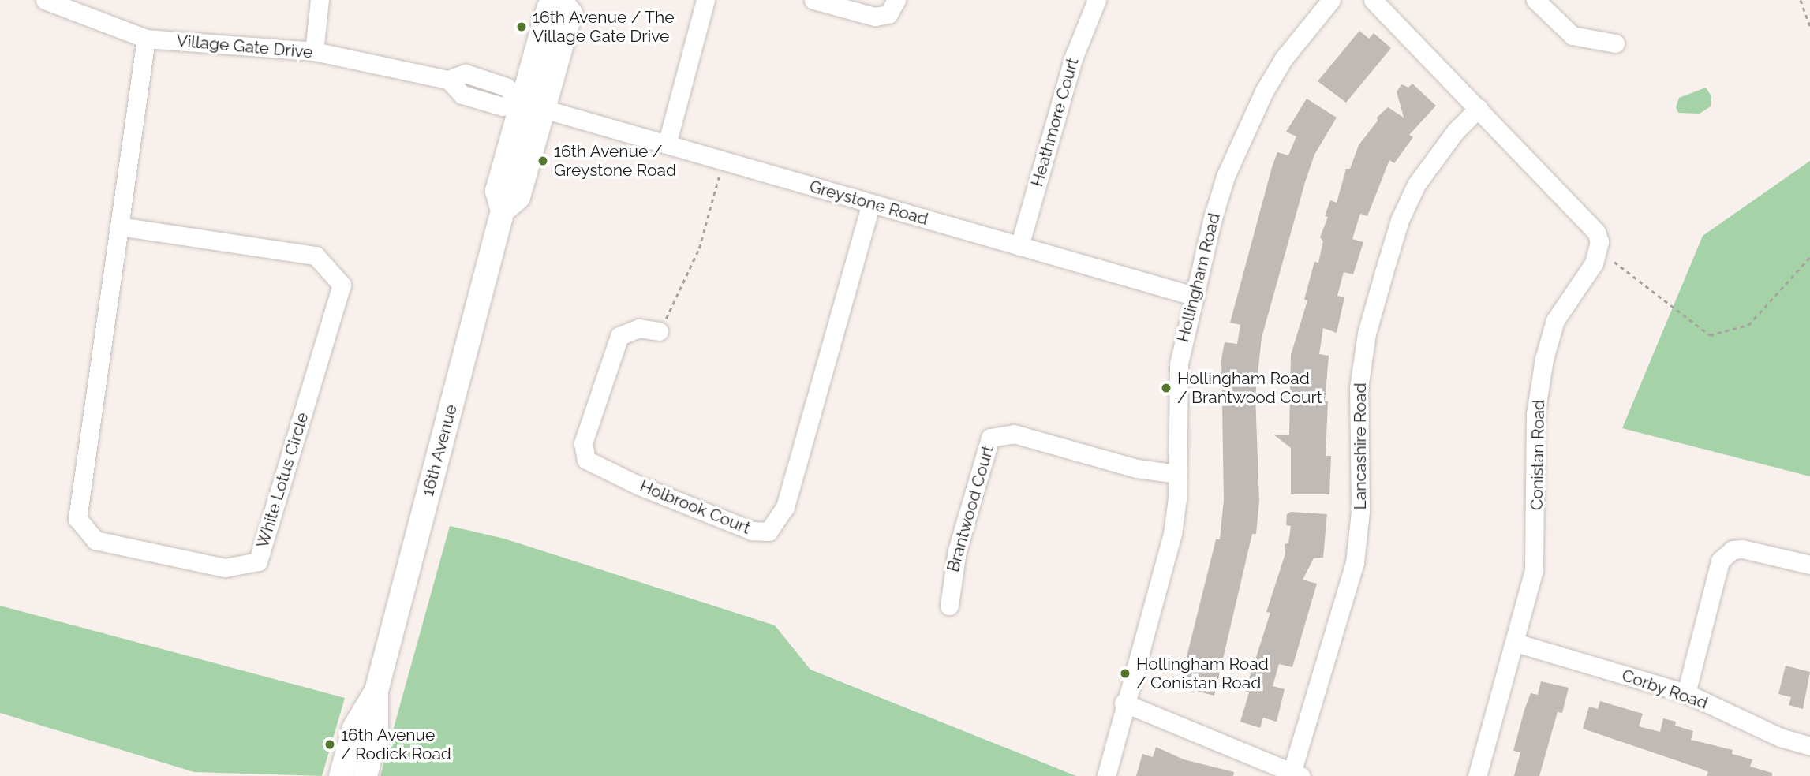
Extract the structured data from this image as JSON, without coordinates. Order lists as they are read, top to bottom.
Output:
{
  "streets": {
    "main road": ["16th Avenue"],
    "street": [
      "Village Gate Drive",
      "Heathmore Court",
      "Greystone Road",
      "Hollingham Road",
      "Lancashire Road",
      "Conistan Road",
      "White Lotus Circle",
      "Holbrook Court",
      "Brantwood Court",
      "Corby Road"
    ]
  },
  "crossings": [
    ["Village Gate Drive", "Greystone Road"],
    ["Village Gate Drive", "16th Avenue"],
    ["Village Gate Drive", "White Lotus Circle"],
    ["Heathmore Court", "Greystone Road"],
    ["Greystone Road", "Hollingham Road"],
    ["Greystone Road", "16th Avenue"],
    ["Greystone Road", "Holbrook Court"],
    ["Hollingham Road", "Brantwood Court"],
    ["Lancashire Road", "Conistan Road"],
    ["Conistan Road", "Corby Road"]
  ],
  "places": [
    "16th Avenue / The Village Gate Drive",
    "16th Avenue / Greystone Road",
    "Hollingham Road / Brantwood Court",
    "Hollingham Road / Conistan Road",
    "16th Avenue / Rodick Road"
  ]
}
